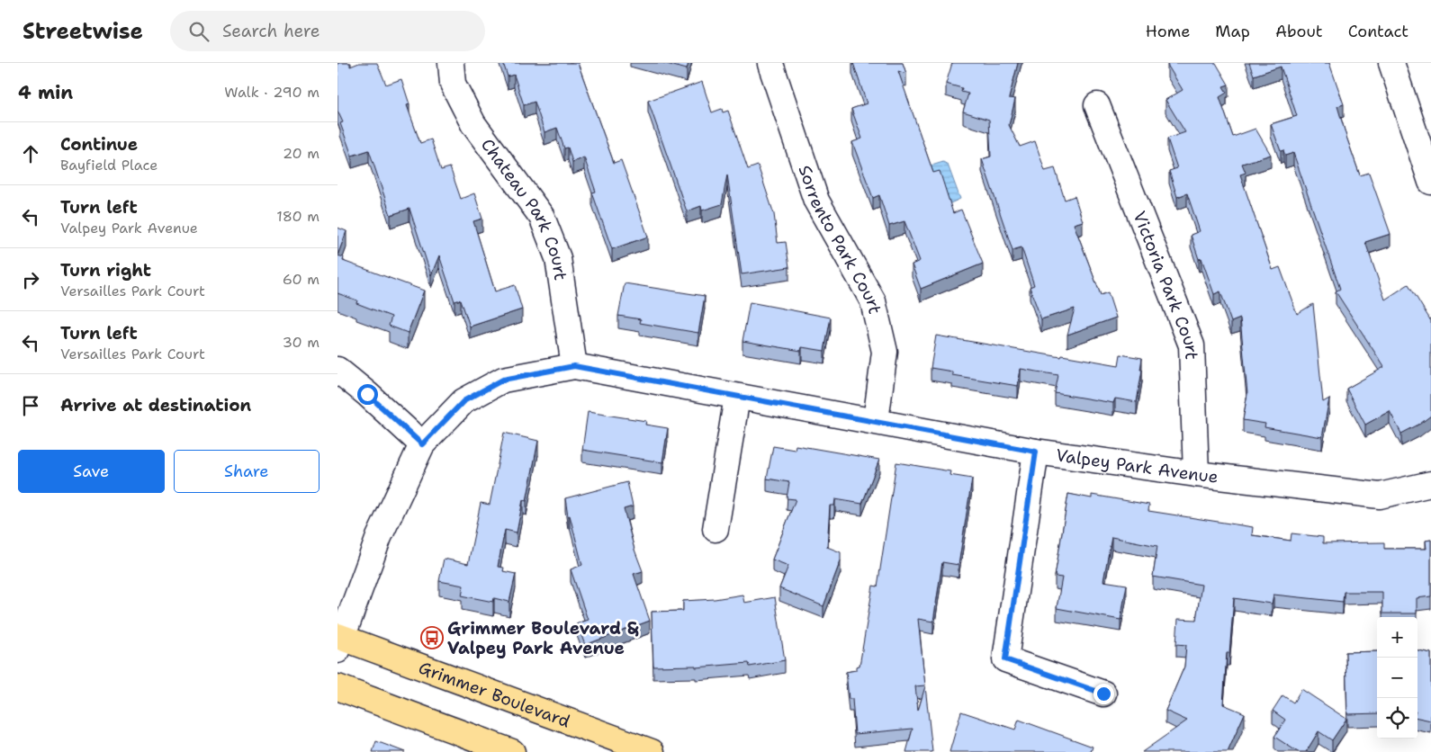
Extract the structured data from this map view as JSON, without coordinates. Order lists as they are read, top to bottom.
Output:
{
  "streets": {
    "main road": ["Grimmer Boulevard"],
    "street": [
      "Chateau Park Court",
      "Sorrento Park Court",
      "Victoria Park Court",
      "Valpey Park Avenue"
    ]
  },
  "crossings": [
    ["Chateau Park Court", "Valpey Park Avenue"],
    ["Sorrento Park Court", "Valpey Park Avenue"],
    ["Victoria Park Court", "Valpey Park Avenue"],
    ["Valpey Park Avenue", "Grimmer Boulevard"]
  ],
  "places": {
    "bus stop": ["Grimmer Boulevard & Valpey Park Avenue"]
  },
  "page": {
    "header": "Streetwise",
    "search": "Search here",
    "nav": [
      "Home",
      "Map",
      "About",
      "Contact"
    ],
    "heading": ["4 min", "Walk · 290 m"],
    "list": [
      ["Continue", "Bayfield Place", "20 m"],
      ["Turn left", "Valpey Park Avenue", "180 m"],
      ["Turn right", "Versailles Park Court", "60 m"],
      ["Turn left", "Versailles Park Court", "30 m"],
      "Arrive at destination"
    ],
    "buttons": ["Save", "Share"],
    "map_buttons": ["+", "−"]
  }
}
